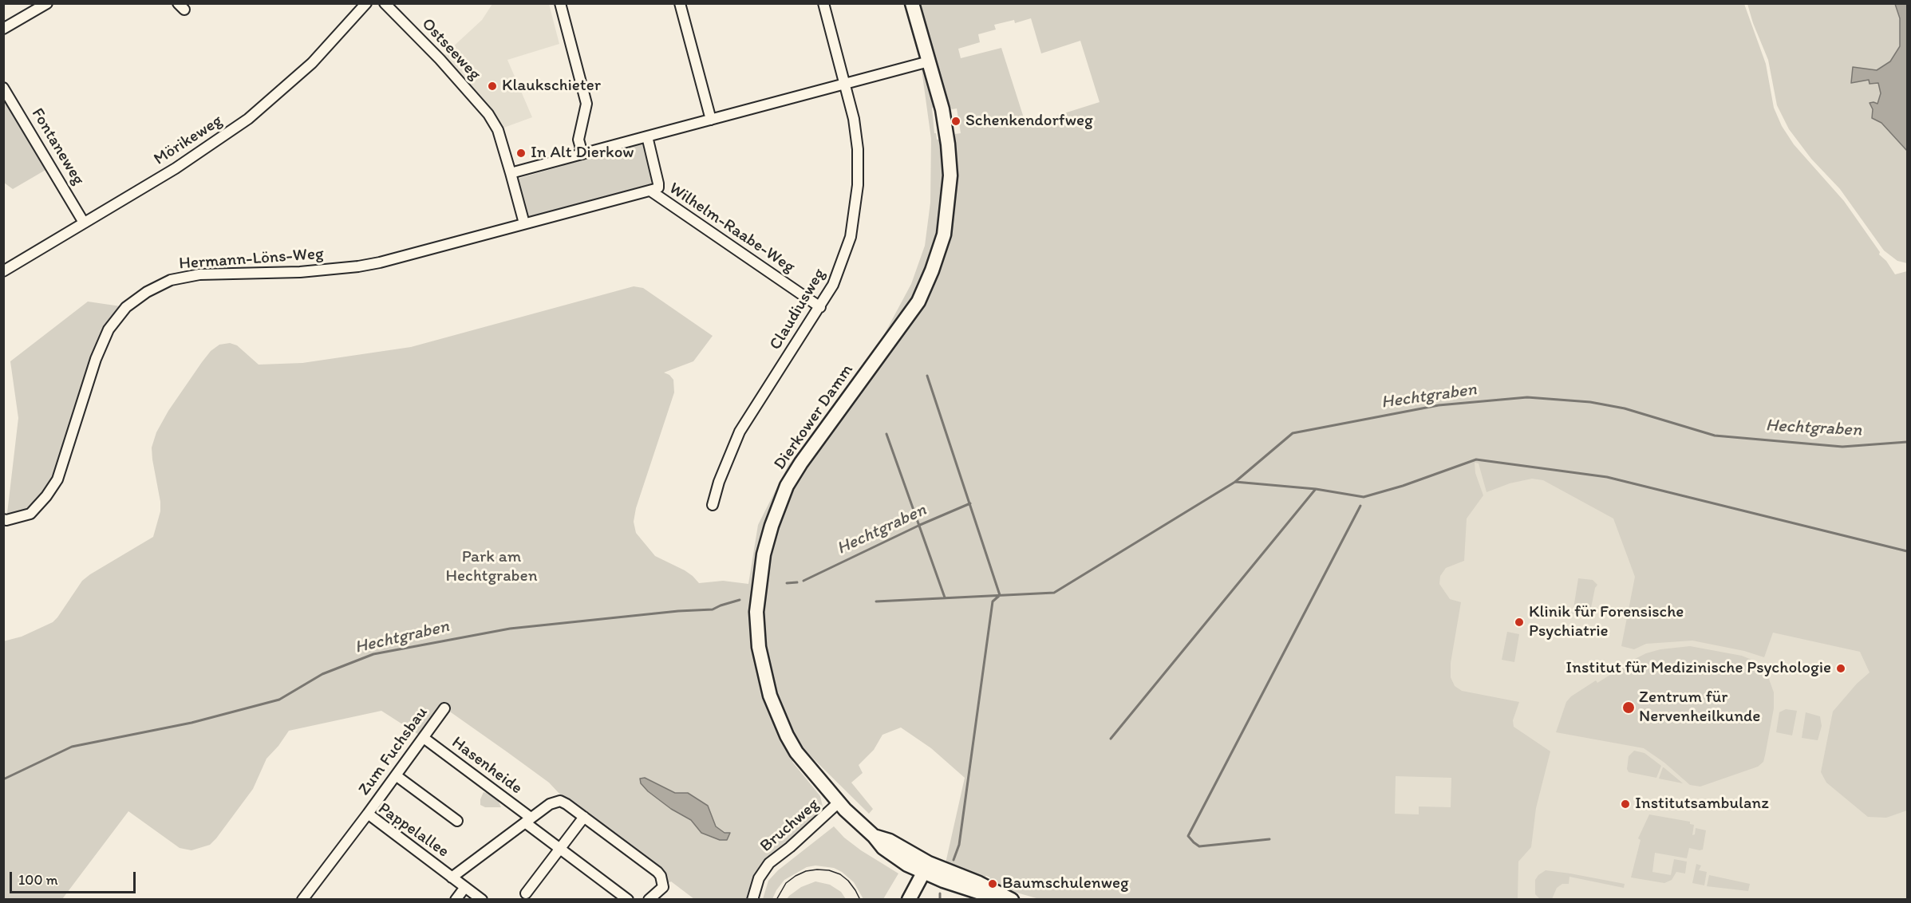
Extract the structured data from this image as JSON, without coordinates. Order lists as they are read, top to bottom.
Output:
{
  "streets": {
    "street": [
      "Ostseeweg",
      "Mörikeweg",
      "Fontaneweg",
      "Wilhelm-Raabe-Weg",
      "Hermann-Löns-Weg",
      "Claudiusweg",
      "Dierkower Damm",
      "Zum Fuchsbau",
      "Hasenheide",
      "Bruchweg",
      "Pappelallee"
    ]
  },
  "crossings": [
    ["Ostseeweg", "Hermann-Löns-Weg"],
    ["Mörikeweg", "Fontaneweg"],
    ["Wilhelm-Raabe-Weg", "Hermann-Löns-Weg"],
    ["Wilhelm-Raabe-Weg", "Claudiusweg"],
    ["Dierkower Damm", "Bruchweg"],
    ["Zum Fuchsbau", "Hasenheide"],
    ["Zum Fuchsbau", "Pappelallee"]
  ],
  "water": ["Hechtgraben"],
  "parks": ["Park am Hechtgraben"],
  "places": [
    "Klaukschieter",
    "Schenkendorfweg",
    "In Alt Dierkow",
    "Klinik für Forensische Psychiatrie",
    "Institut für Medizinische Psychologie",
    "Zentrum für Nervenheilkunde",
    "Institutsambulanz",
    "Baumschulenweg"
  ],
  "scale_bar": "100 m"
}
